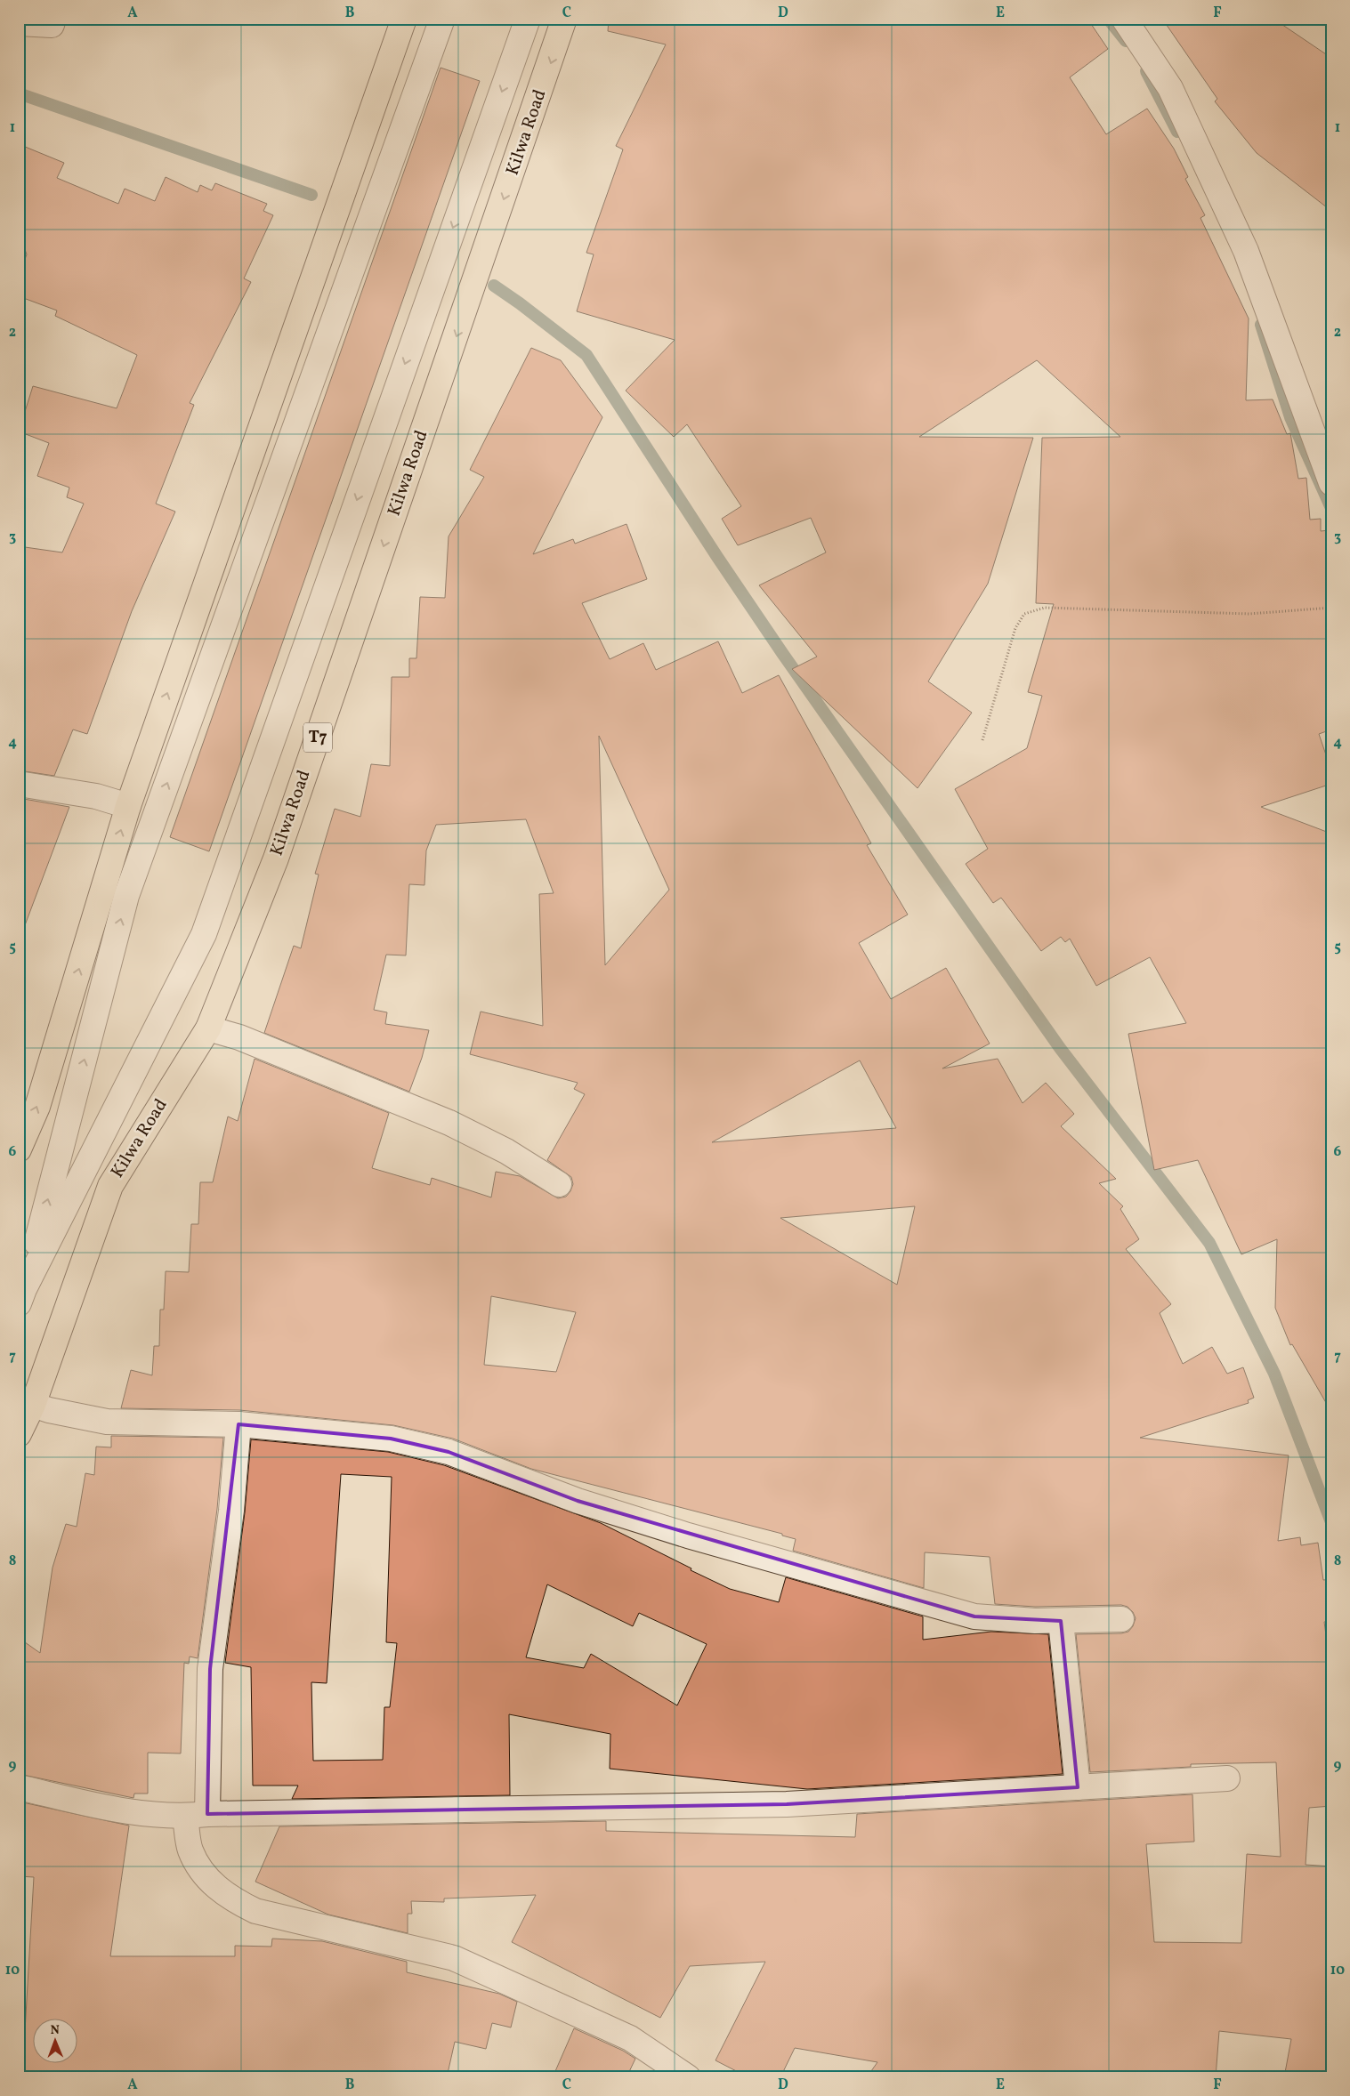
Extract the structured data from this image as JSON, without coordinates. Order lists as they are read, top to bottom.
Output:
{
  "streets": {
    "highway": ["Kilwa Road", "T7"]
  },
  "north": "top",
  "grid": {
    "columns": [
      "A",
      "B",
      "C",
      "D",
      "E",
      "F"
    ],
    "rows": [
      "1",
      "2",
      "3",
      "4",
      "5",
      "6",
      "7",
      "8",
      "9",
      "10"
    ]
  }
}
